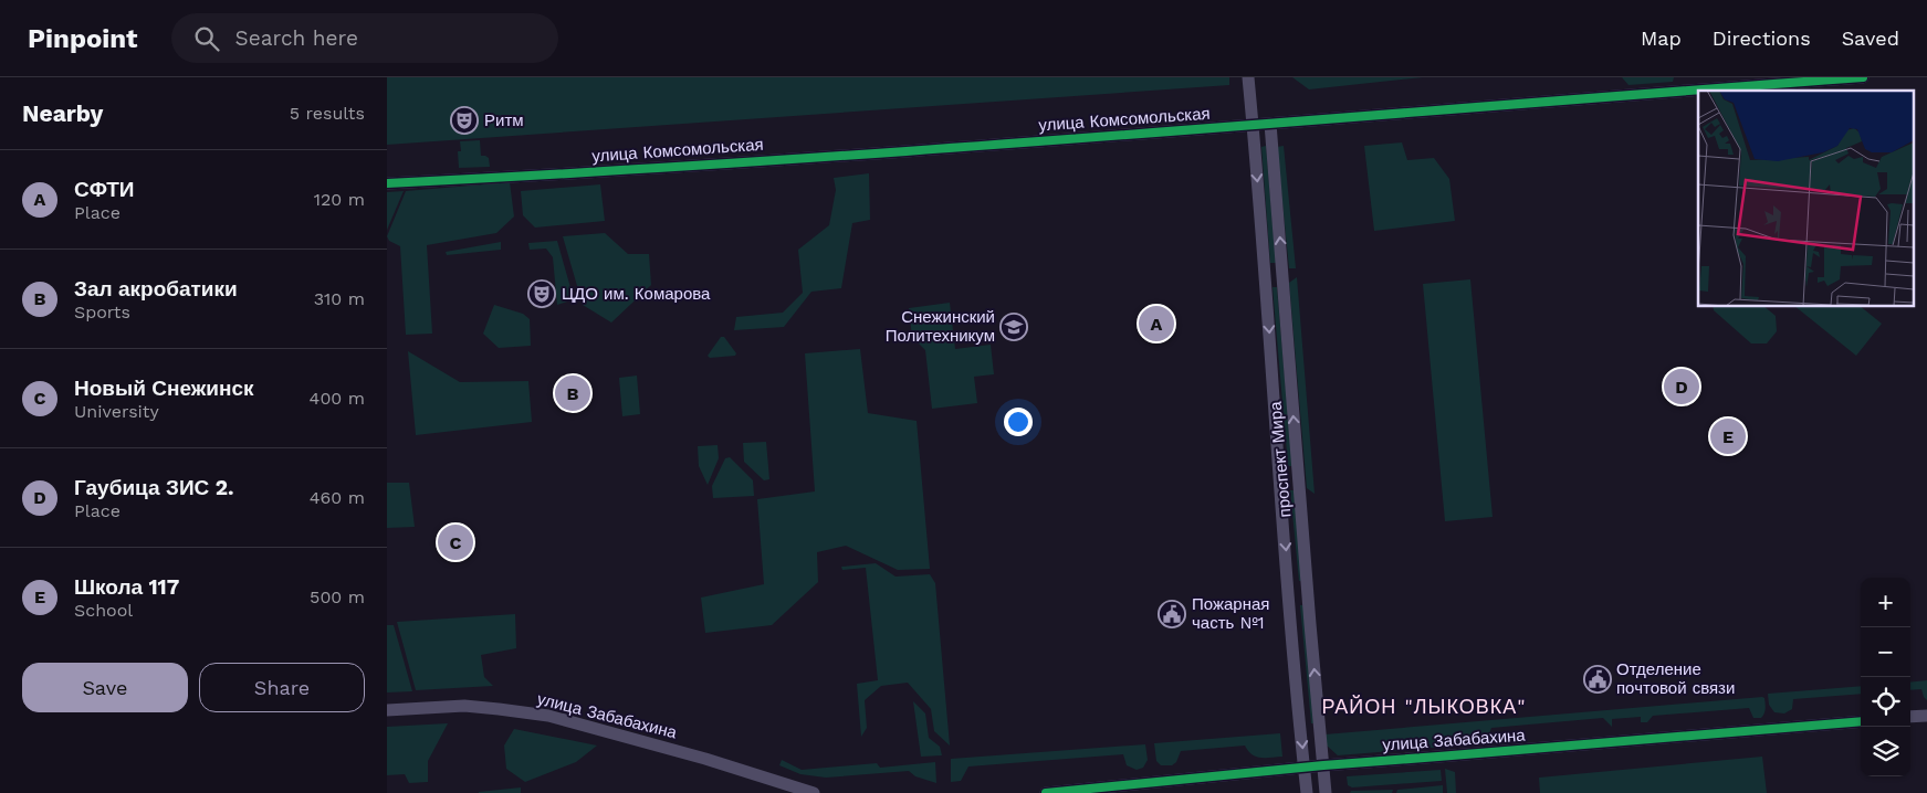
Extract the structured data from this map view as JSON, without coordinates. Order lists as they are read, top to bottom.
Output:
{
  "streets": {
    "street": ["улица Комсомольская", "проспект Мира", "улица Забабахина"]
  },
  "crossings": [
    ["улица Комсомольская", "проспект Мира"],
    ["проспект Мира", "улица Забабахина"]
  ],
  "districts": ["РАЙОН \"ЛЫКОВКА\""],
  "places": {
    "theatre": ["Ритм", "ЦДО им. Комарова"],
    "school or university": ["Снежинский Политехникум"],
    "public building": ["Пожарная часть №1", "Отделение почтовой связи"]
  },
  "page": {
    "header": "Pinpoint",
    "search": "Search here",
    "nav": ["Map", "Directions", "Saved"],
    "heading": ["Nearby", "5 results"],
    "list": [
      {
        "mark": "A",
        "name": "СФТИ",
        "note": "Place",
        "value": "120 m"
      },
      {
        "mark": "B",
        "name": "Зал акробатики",
        "note": "Sports",
        "value": "310 m"
      },
      {
        "mark": "C",
        "name": "Новый Снежинск",
        "note": "University",
        "value": "400 m"
      },
      {
        "mark": "D",
        "name": "Гаубица ЗИС 2.",
        "note": "Place",
        "value": "460 m"
      },
      {
        "mark": "E",
        "name": "Школа 117",
        "note": "School",
        "value": "500 m"
      }
    ],
    "pins": [
      "A",
      "D",
      "B",
      "E",
      "C"
    ],
    "map_buttons": ["+", "−"],
    "buttons": ["Save", "Share"]
  }
}
